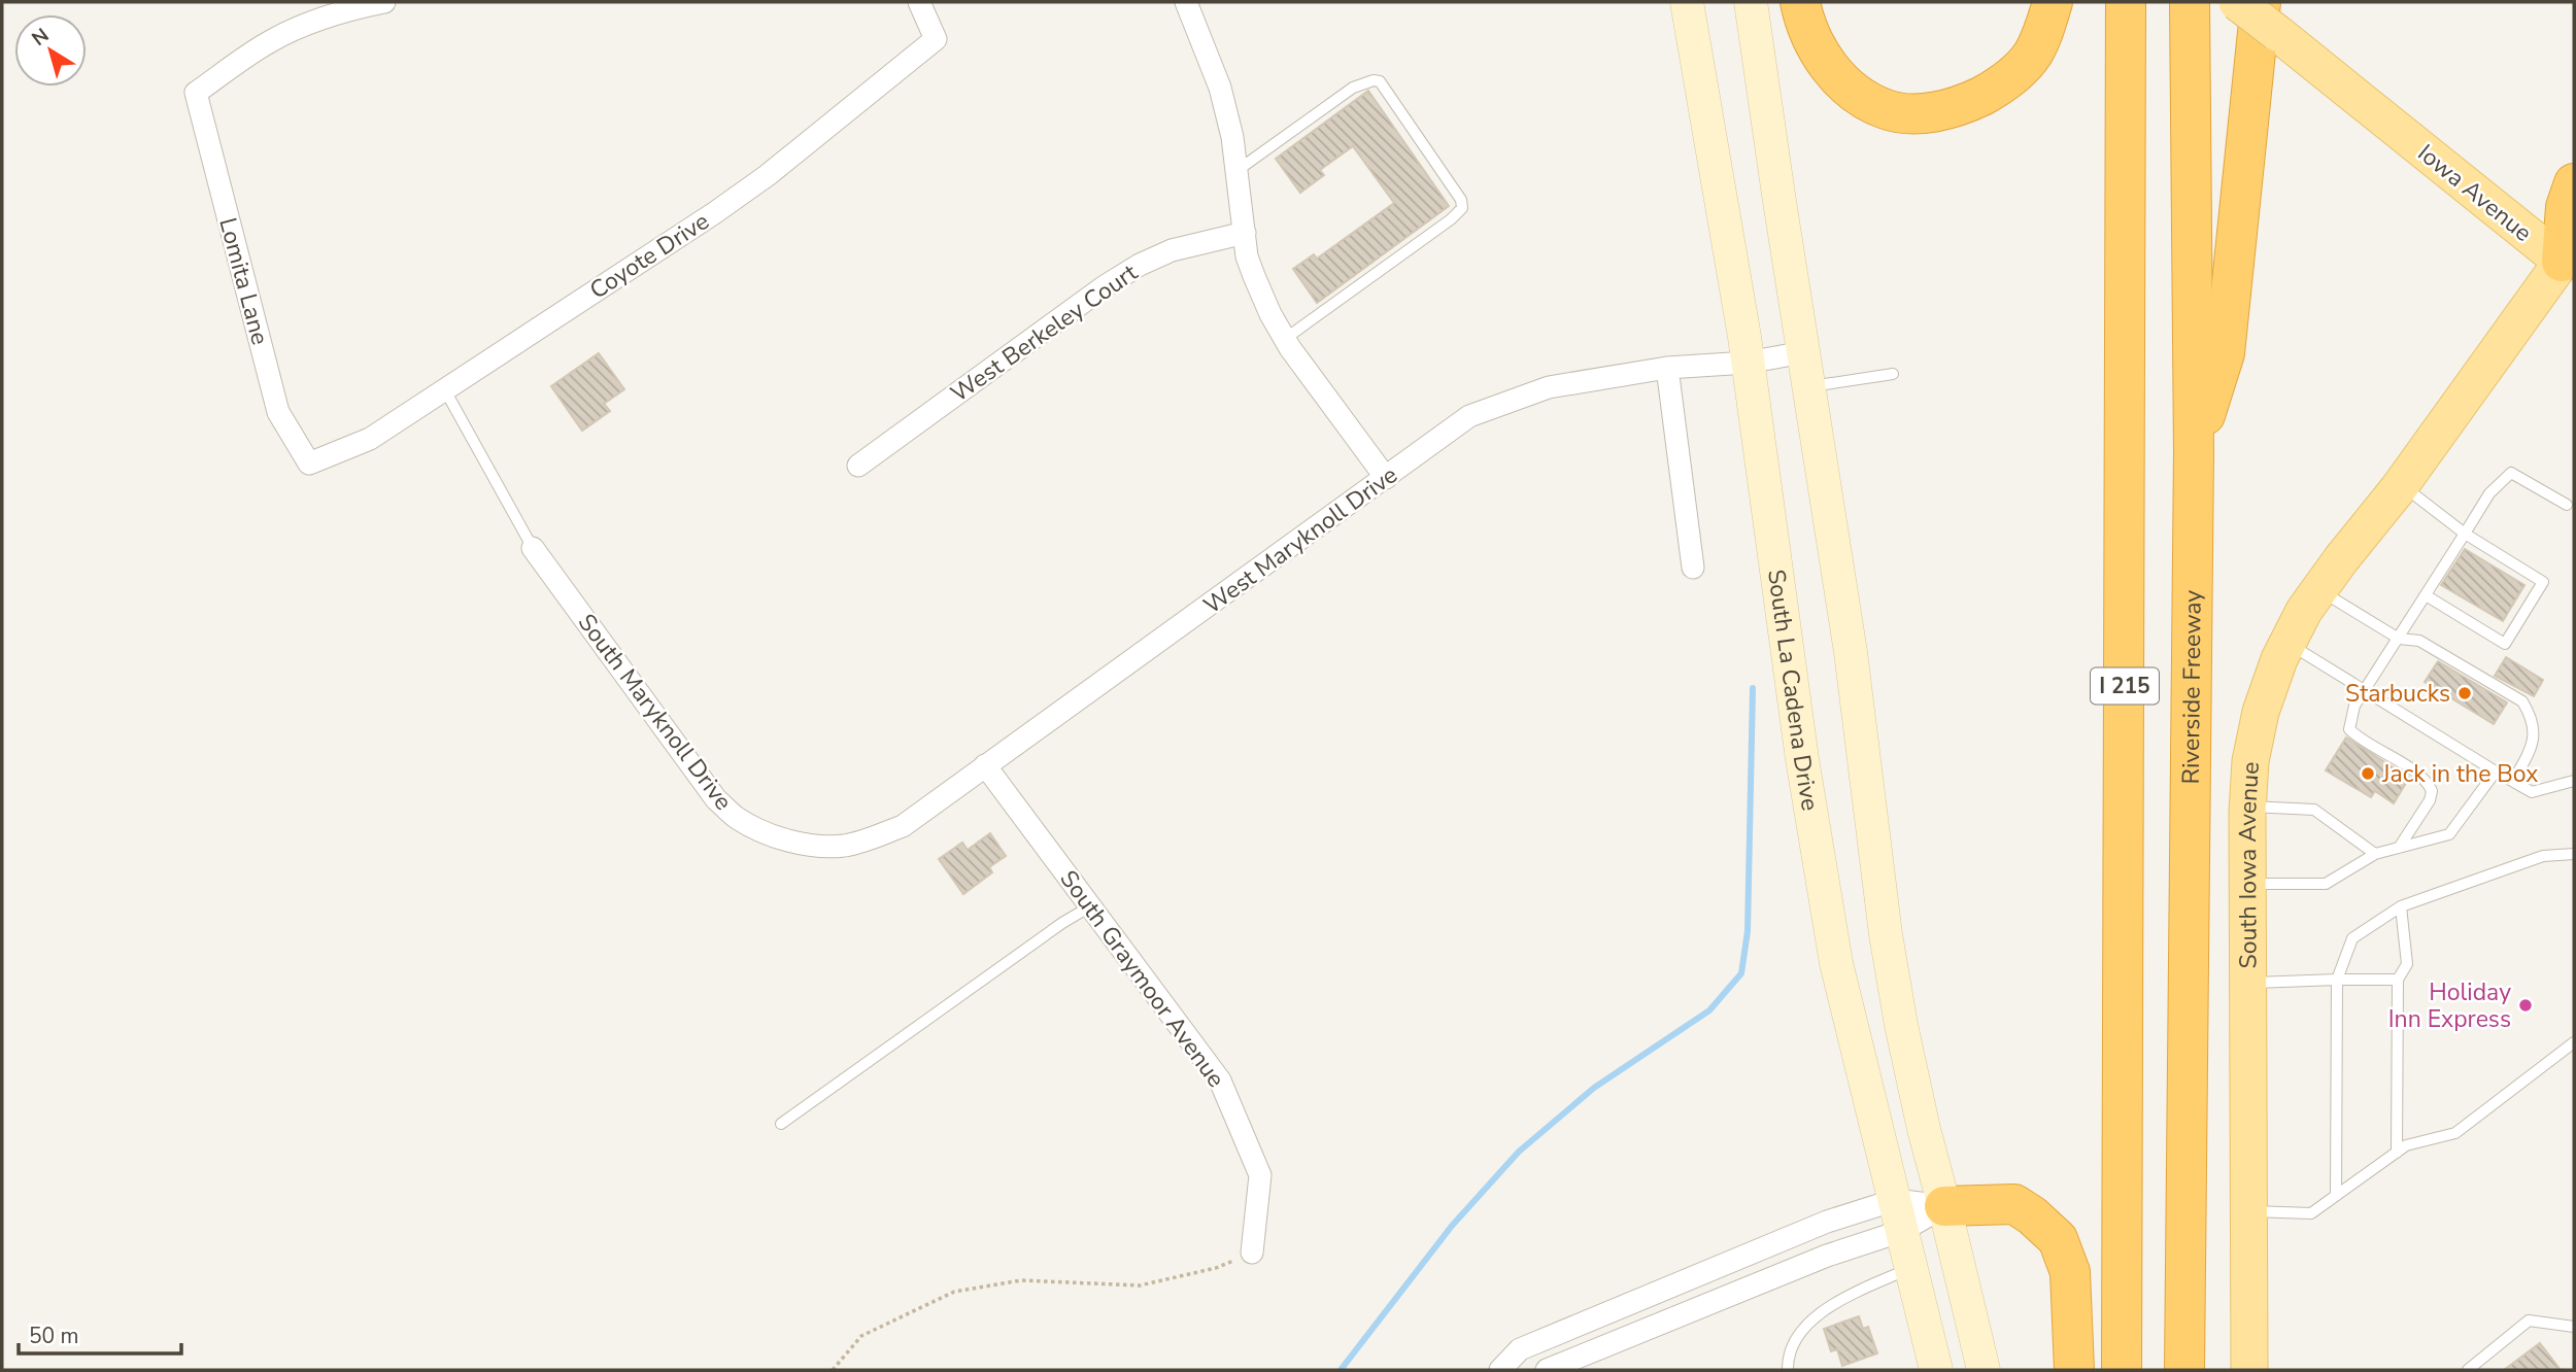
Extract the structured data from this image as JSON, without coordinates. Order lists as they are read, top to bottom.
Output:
{
  "streets": {
    "highway": ["I 215", "Riverside Freeway"],
    "main road": ["Iowa Avenue", "South La Cadena Drive", "South Iowa Avenue"],
    "street": [
      "Coyote Drive",
      "Lomita Lane",
      "West Berkeley Court",
      "West Maryknoll Drive",
      "South Maryknoll Drive",
      "South Graymoor Avenue"
    ]
  },
  "crossings": [
    ["Iowa Avenue", "South Iowa Avenue"],
    ["Coyote Drive", "Lomita Lane"],
    ["West Maryknoll Drive", "South La Cadena Drive"],
    ["West Maryknoll Drive", "South Maryknoll Drive"],
    ["West Maryknoll Drive", "South Graymoor Avenue"]
  ],
  "places": ["Starbucks", "Jack in the Box", "Holiday Inn Express"],
  "scale_bar": "50 m",
  "north": "top left"
}
